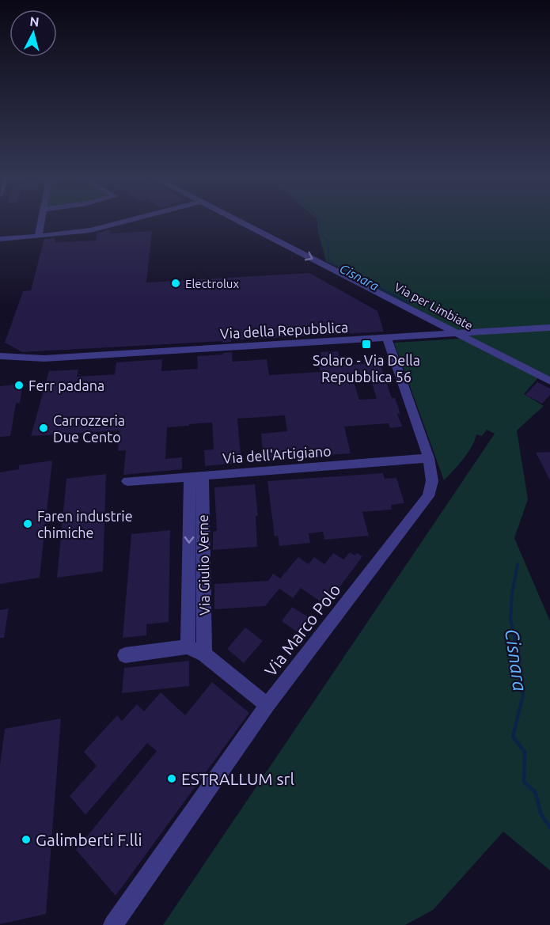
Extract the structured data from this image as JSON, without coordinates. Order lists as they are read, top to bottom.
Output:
{
  "streets": {
    "street": [
      "Via per Limbiate",
      "Via della Repubblica",
      "Via dell'Artigiano",
      "Via Giulio Verne",
      "Via Marco Polo"
    ]
  },
  "crossings": [
    ["Via per Limbiate", "Via della Repubblica"],
    ["Via della Repubblica", "Via Marco Polo"],
    ["Via dell'Artigiano", "Via Giulio Verne"],
    ["Via dell'Artigiano", "Via Marco Polo"]
  ],
  "one_way": ["Via per Limbiate"],
  "water": ["Cisnara"],
  "places": {
    "other": [
      "Electrolux",
      "Ferr padana",
      "Carrozzeria Due Cento",
      "Faren industrie chimiche",
      "ESTRALLUM srl",
      "Galimberti F.lli"
    ],
    "transit": ["Solaro - Via Della Repubblica 56"]
  },
  "north": "top"
}
